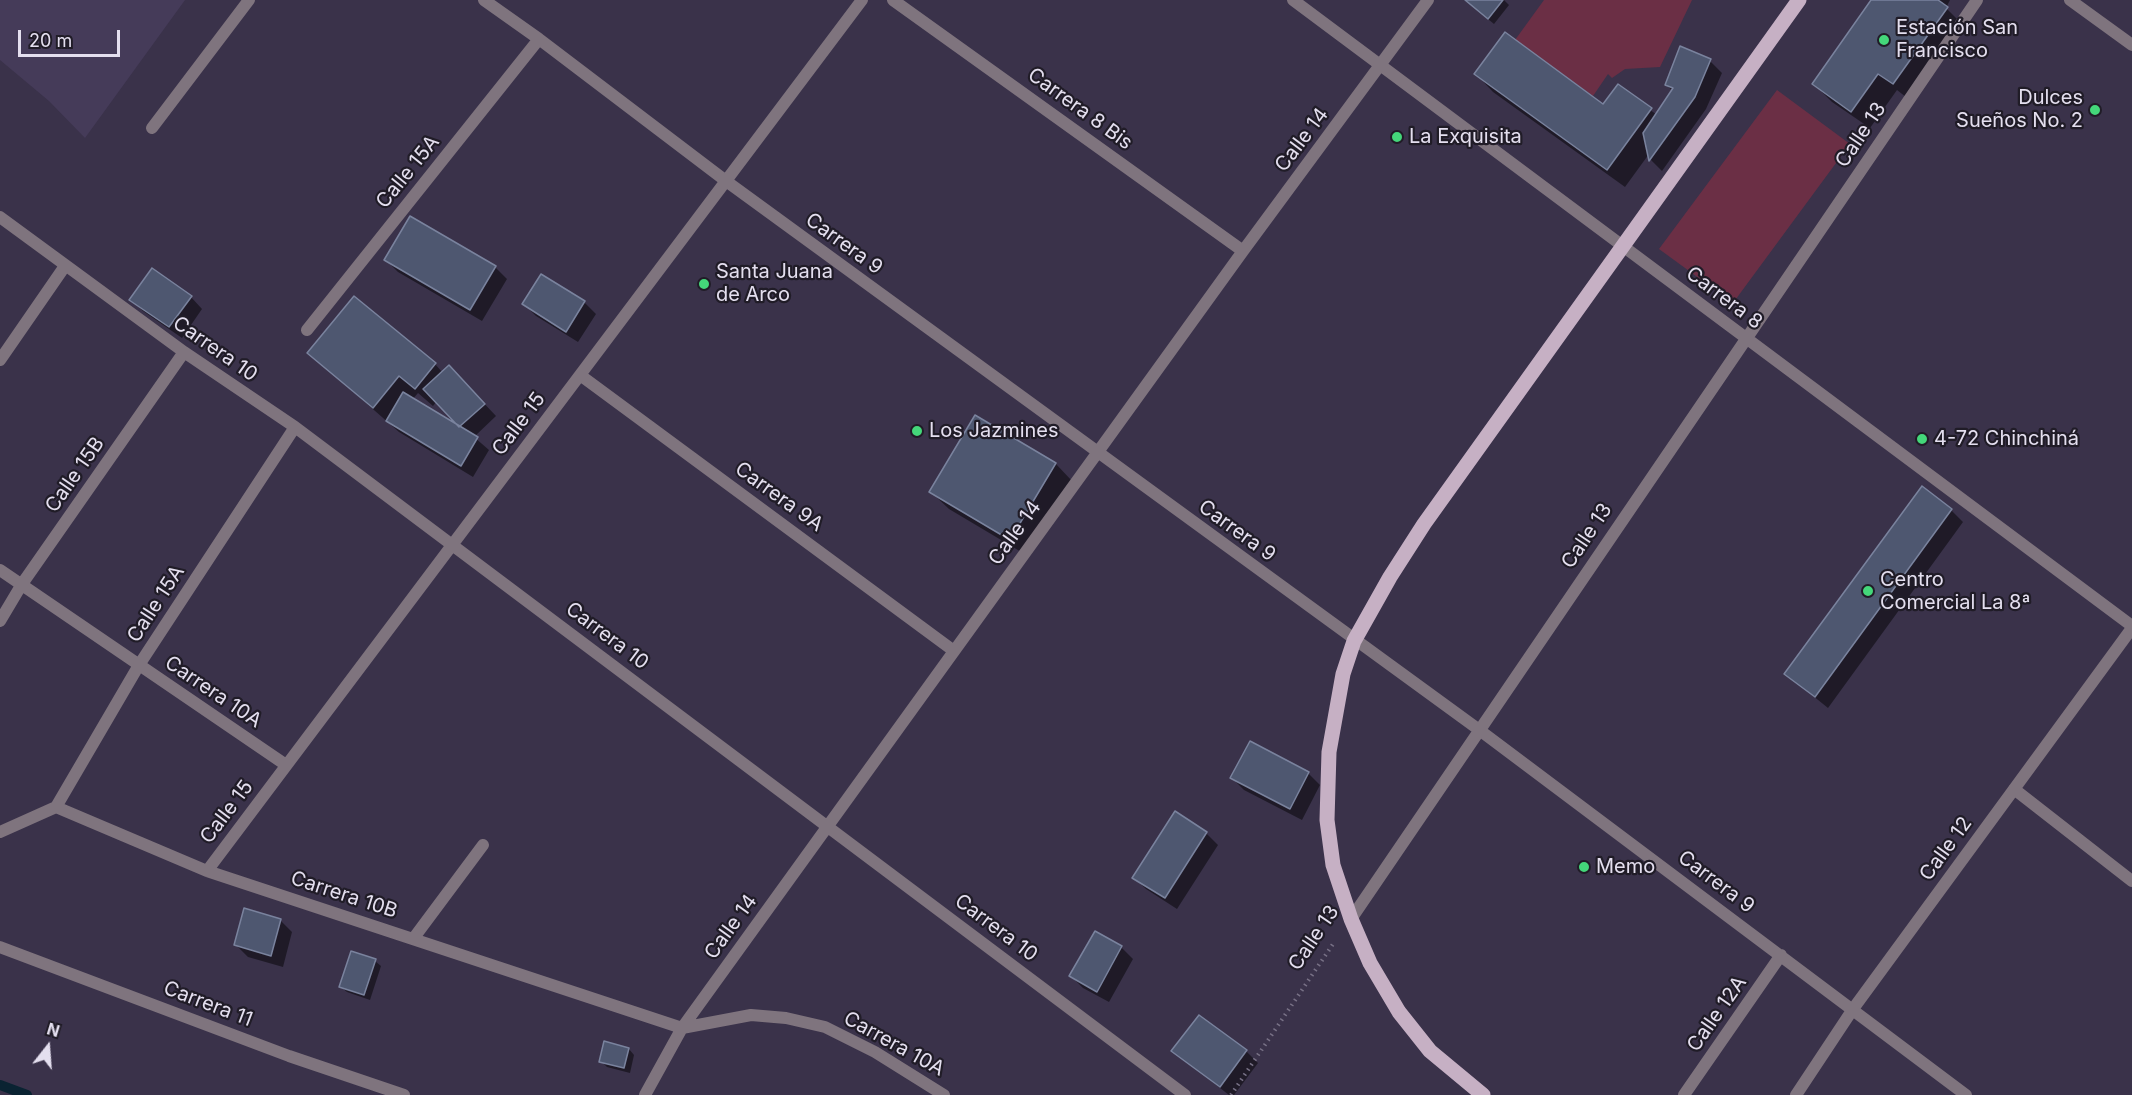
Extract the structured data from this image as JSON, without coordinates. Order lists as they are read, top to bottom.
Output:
{
  "streets": {
    "street": [
      "Carrera 8 Bis",
      "Calle 13",
      "Calle 14",
      "Calle 15A",
      "Carrera 9",
      "Carrera 8",
      "Carrera 10",
      "Calle 15",
      "Calle 15B",
      "Carrera 9A",
      "Carrera 10A",
      "Calle 12",
      "Carrera 10B",
      "Carrera 11",
      "Calle 12A"
    ]
  },
  "crossings": [
    ["Carrera 8 Bis", "Calle 14"],
    ["Calle 13", "Carrera 9"],
    ["Calle 13", "Carrera 8"],
    ["Calle 14", "Carrera 9"],
    ["Calle 14", "Carrera 8"],
    ["Calle 14", "Carrera 10"],
    ["Calle 14", "Carrera 9A"],
    ["Calle 14", "Carrera 10A"],
    ["Calle 14", "Carrera 10B"],
    ["Calle 15A", "Carrera 9"],
    ["Calle 15A", "Carrera 10"],
    ["Calle 15A", "Carrera 10A"],
    ["Calle 15A", "Carrera 10B"],
    ["Carrera 9", "Calle 15"],
    ["Carrera 9", "Calle 12"],
    ["Carrera 9", "Calle 12A"],
    ["Carrera 8", "Calle 12"],
    ["Carrera 10", "Calle 15"],
    ["Carrera 10", "Calle 15B"],
    ["Calle 15", "Carrera 9A"],
    ["Calle 15", "Carrera 10A"],
    ["Calle 15", "Carrera 10B"],
    ["Calle 15B", "Carrera 10A"],
    ["Carrera 10A", "Carrera 10B"]
  ],
  "places": [
    "Estación San Francisco",
    "Dulces Sueños No. 2",
    "La Exquisita",
    "Santa Juana de Arco",
    "Los Jazmines",
    "4-72 Chinchiná",
    "Centro Comercial La 8ª",
    "Memo"
  ],
  "scale_bar": "20 m",
  "north": "top"
}
